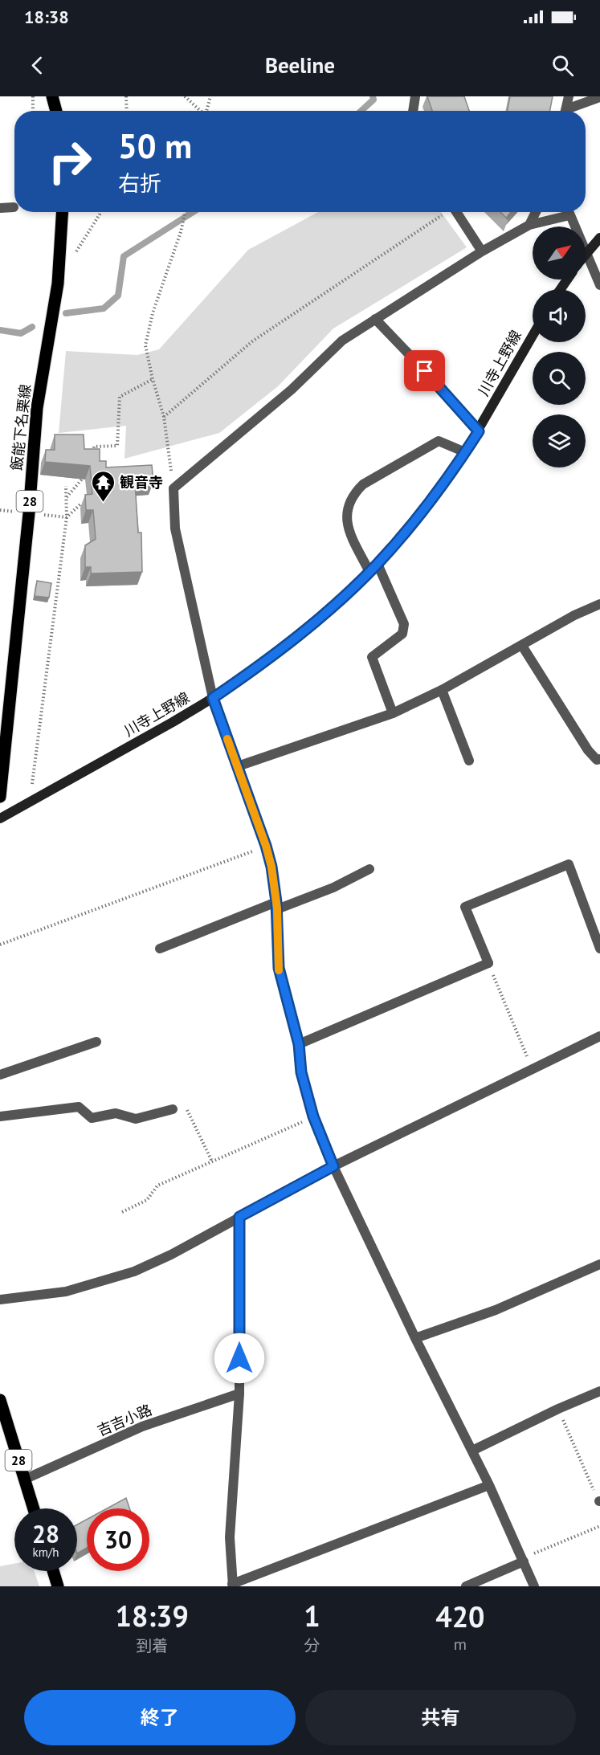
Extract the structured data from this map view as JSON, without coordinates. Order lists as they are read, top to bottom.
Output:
{
  "streets": {
    "main road": ["飯能下名栗線", "28"],
    "street": ["川寺上野線", "吉吉小路"]
  },
  "crossings": [
    ["28", "吉吉小路"]
  ],
  "places": {
    "temple": ["観音寺"]
  },
  "north": "top right",
  "page": {
    "status": "18:38",
    "header": "Beeline",
    "turn": ["50 m", "右折"],
    "speed": "28 km/h",
    "limit": "30",
    "eta": [
      "18:39",
      "到着",
      "1",
      "分",
      "420",
      "m"
    ],
    "buttons": ["終了", "共有"]
  }
}
